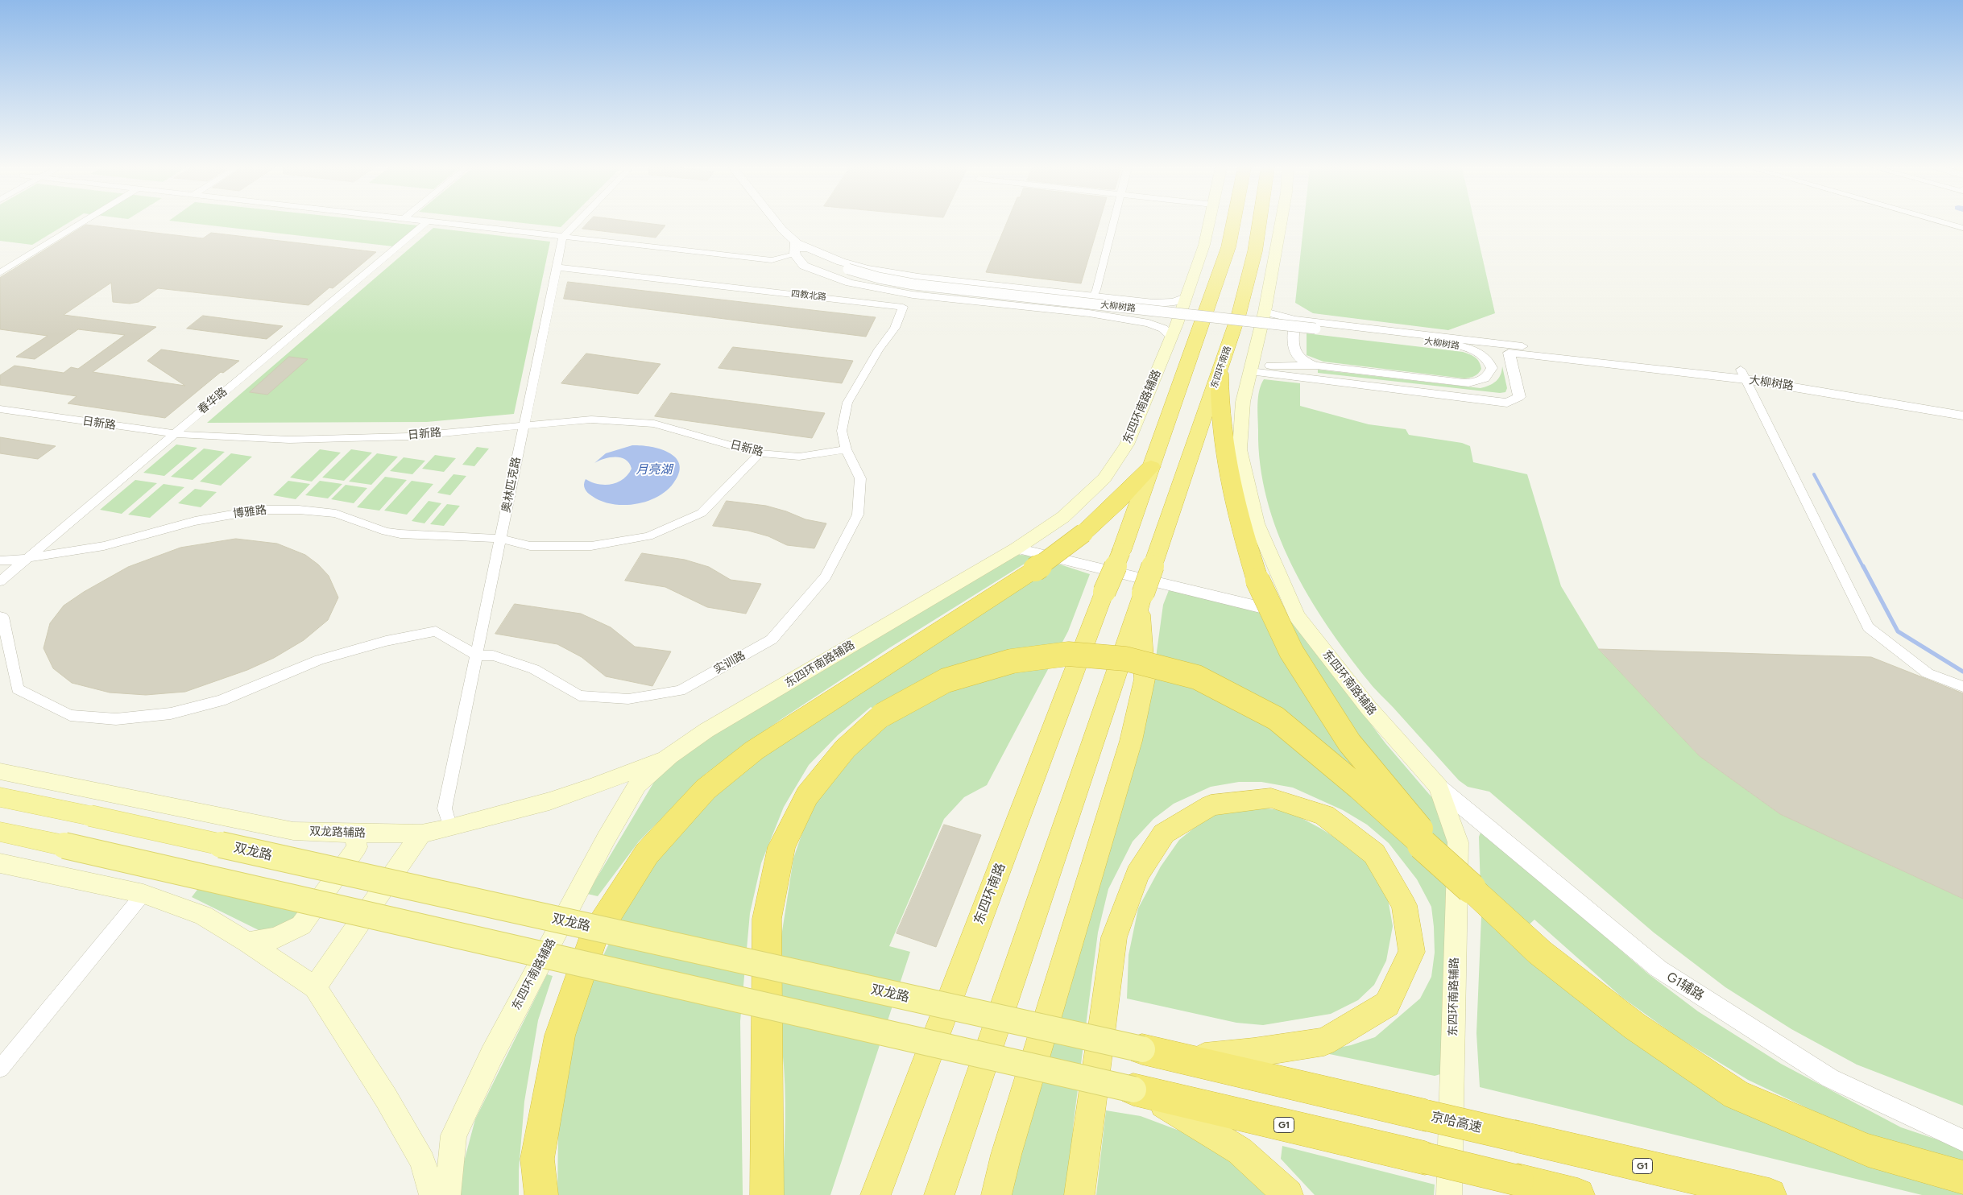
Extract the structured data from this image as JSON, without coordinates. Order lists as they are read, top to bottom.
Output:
{
  "streets": {
    "highway": ["东四环南路", "京哈高速", "G1"],
    "main road": ["东四环南路辅路", "双龙路辅路", "双龙路"],
    "street": [
      "四教北路",
      "大柳树路",
      "春华路",
      "日新路",
      "奥林匹克路",
      "博雅路",
      "实训路",
      "G1辅路"
    ]
  },
  "crossings": [
    ["四教北路", "日新路"],
    ["四教北路", "奥林匹克路"],
    ["四教北路", "实训路"],
    ["大柳树路", "东四环南路辅路"],
    ["春华路", "日新路"],
    ["春华路", "博雅路"],
    ["东四环南路辅路", "双龙路辅路"],
    ["东四环南路辅路", "G1辅路"],
    ["日新路", "奥林匹克路"],
    ["日新路", "博雅路"],
    ["日新路", "实训路"],
    ["奥林匹克路", "博雅路"],
    ["奥林匹克路", "实训路"],
    ["奥林匹克路", "双龙路辅路"],
    ["双龙路", "京哈高速"]
  ],
  "water": ["月亮湖"]
}
